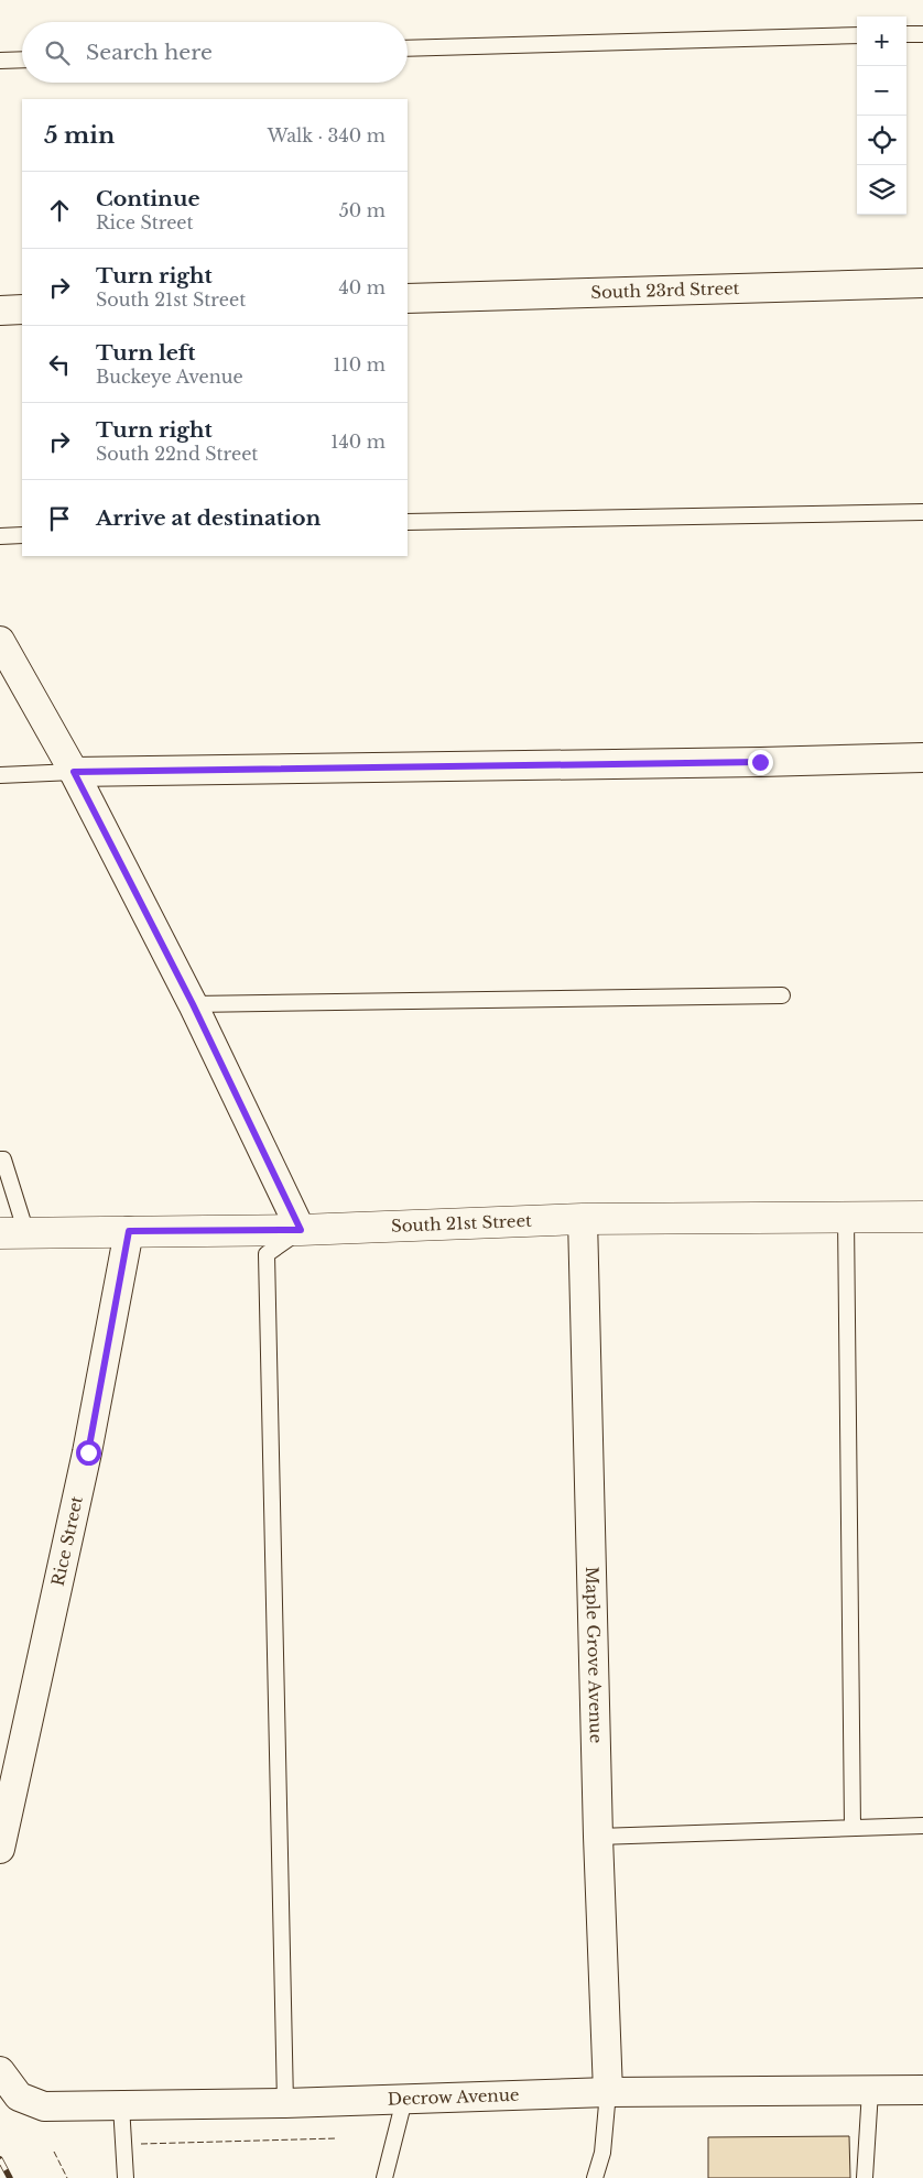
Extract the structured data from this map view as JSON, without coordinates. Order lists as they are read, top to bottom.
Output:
{
  "streets": {
    "main road": ["South 21st Street"],
    "street": [
      "South 23rd Street",
      "Rice Street",
      "Maple Grove Avenue",
      "Decrow Avenue"
    ]
  },
  "crossings": [
    ["South 21st Street", "Rice Street"],
    ["South 21st Street", "Maple Grove Avenue"],
    ["Maple Grove Avenue", "Decrow Avenue"]
  ],
  "page": {
    "map_buttons": ["+", "−"],
    "search": "Search here",
    "heading": ["5 min", "Walk · 340 m"],
    "list": [
      ["Continue", "Rice Street", "50 m"],
      ["Turn right", "South 21st Street", "40 m"],
      ["Turn left", "Buckeye Avenue", "110 m"],
      ["Turn right", "South 22nd Street", "140 m"],
      "Arrive at destination"
    ]
  }
}
